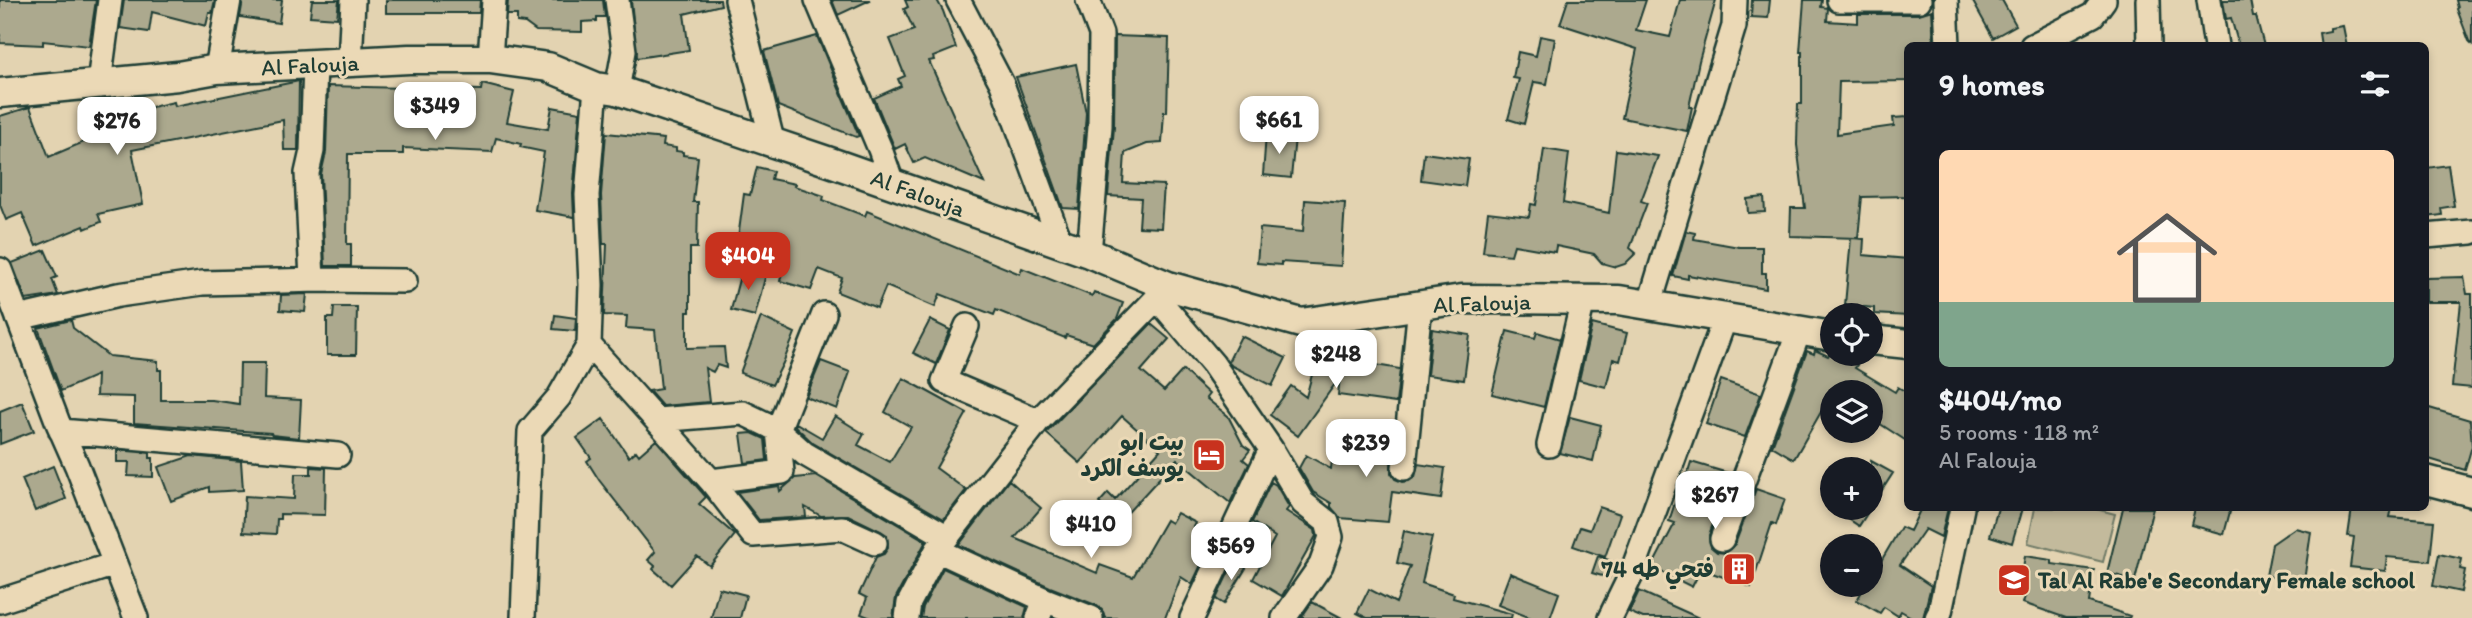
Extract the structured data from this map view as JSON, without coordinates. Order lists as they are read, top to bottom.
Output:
{
  "streets": {
    "main road": ["Al Falouja"]
  },
  "places": {
    "hotel": ["بيت ابو يوسف الكرد"],
    "building": ["فتحي طه 74"],
    "school or university": ["Tal Al Rabe'e Secondary Female school"]
  },
  "page": {
    "heading": "9 homes",
    "price": [
      "$349",
      "$661",
      "$276",
      "$404",
      "$248",
      "$239",
      "$267",
      "$410",
      "$569"
    ],
    "list": [
      {
        "name": "$404/mo",
        "note": "5 rooms · 118 m² · Al Falouja"
      }
    ],
    "map_buttons": ["+", "−"]
  }
}
